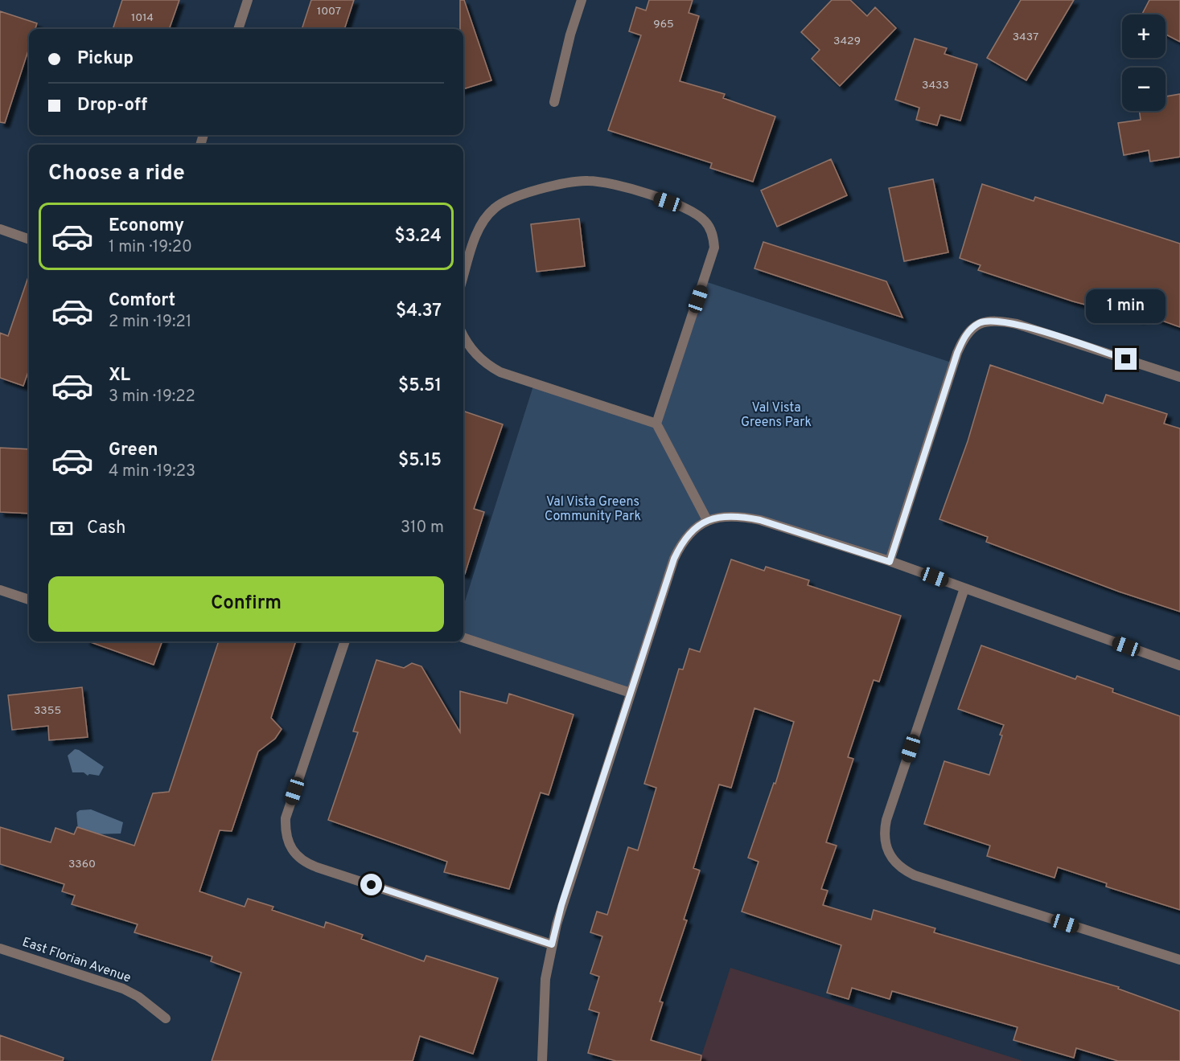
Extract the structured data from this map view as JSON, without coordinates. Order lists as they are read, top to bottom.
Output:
{
  "streets": {
    "street": ["East Florian Avenue"]
  },
  "parks": ["Val Vista Greens Park", "Val Vista Greens Community Park"],
  "house_numbers": [
    "1007",
    "1014",
    "965",
    "3437",
    "3429",
    "3433",
    "3355",
    "3360"
  ],
  "page": {
    "map_buttons": ["+", "−"],
    "banner": ["Pickup", "Drop-off"],
    "heading": "Choose a ride",
    "list": [
      {
        "name": "Economy",
        "note": "1 min · 19:20",
        "value": "$3.24"
      },
      {
        "name": "Comfort",
        "note": "2 min · 19:21",
        "value": "$4.37"
      },
      {
        "name": "XL",
        "note": "3 min · 19:22",
        "value": "$5.51"
      },
      {
        "name": "Green",
        "note": "4 min · 19:23",
        "value": "$5.15"
      }
    ],
    "bubble": "1 min",
    "pay": ["Cash", "310 m"],
    "buttons": "Confirm"
  }
}
